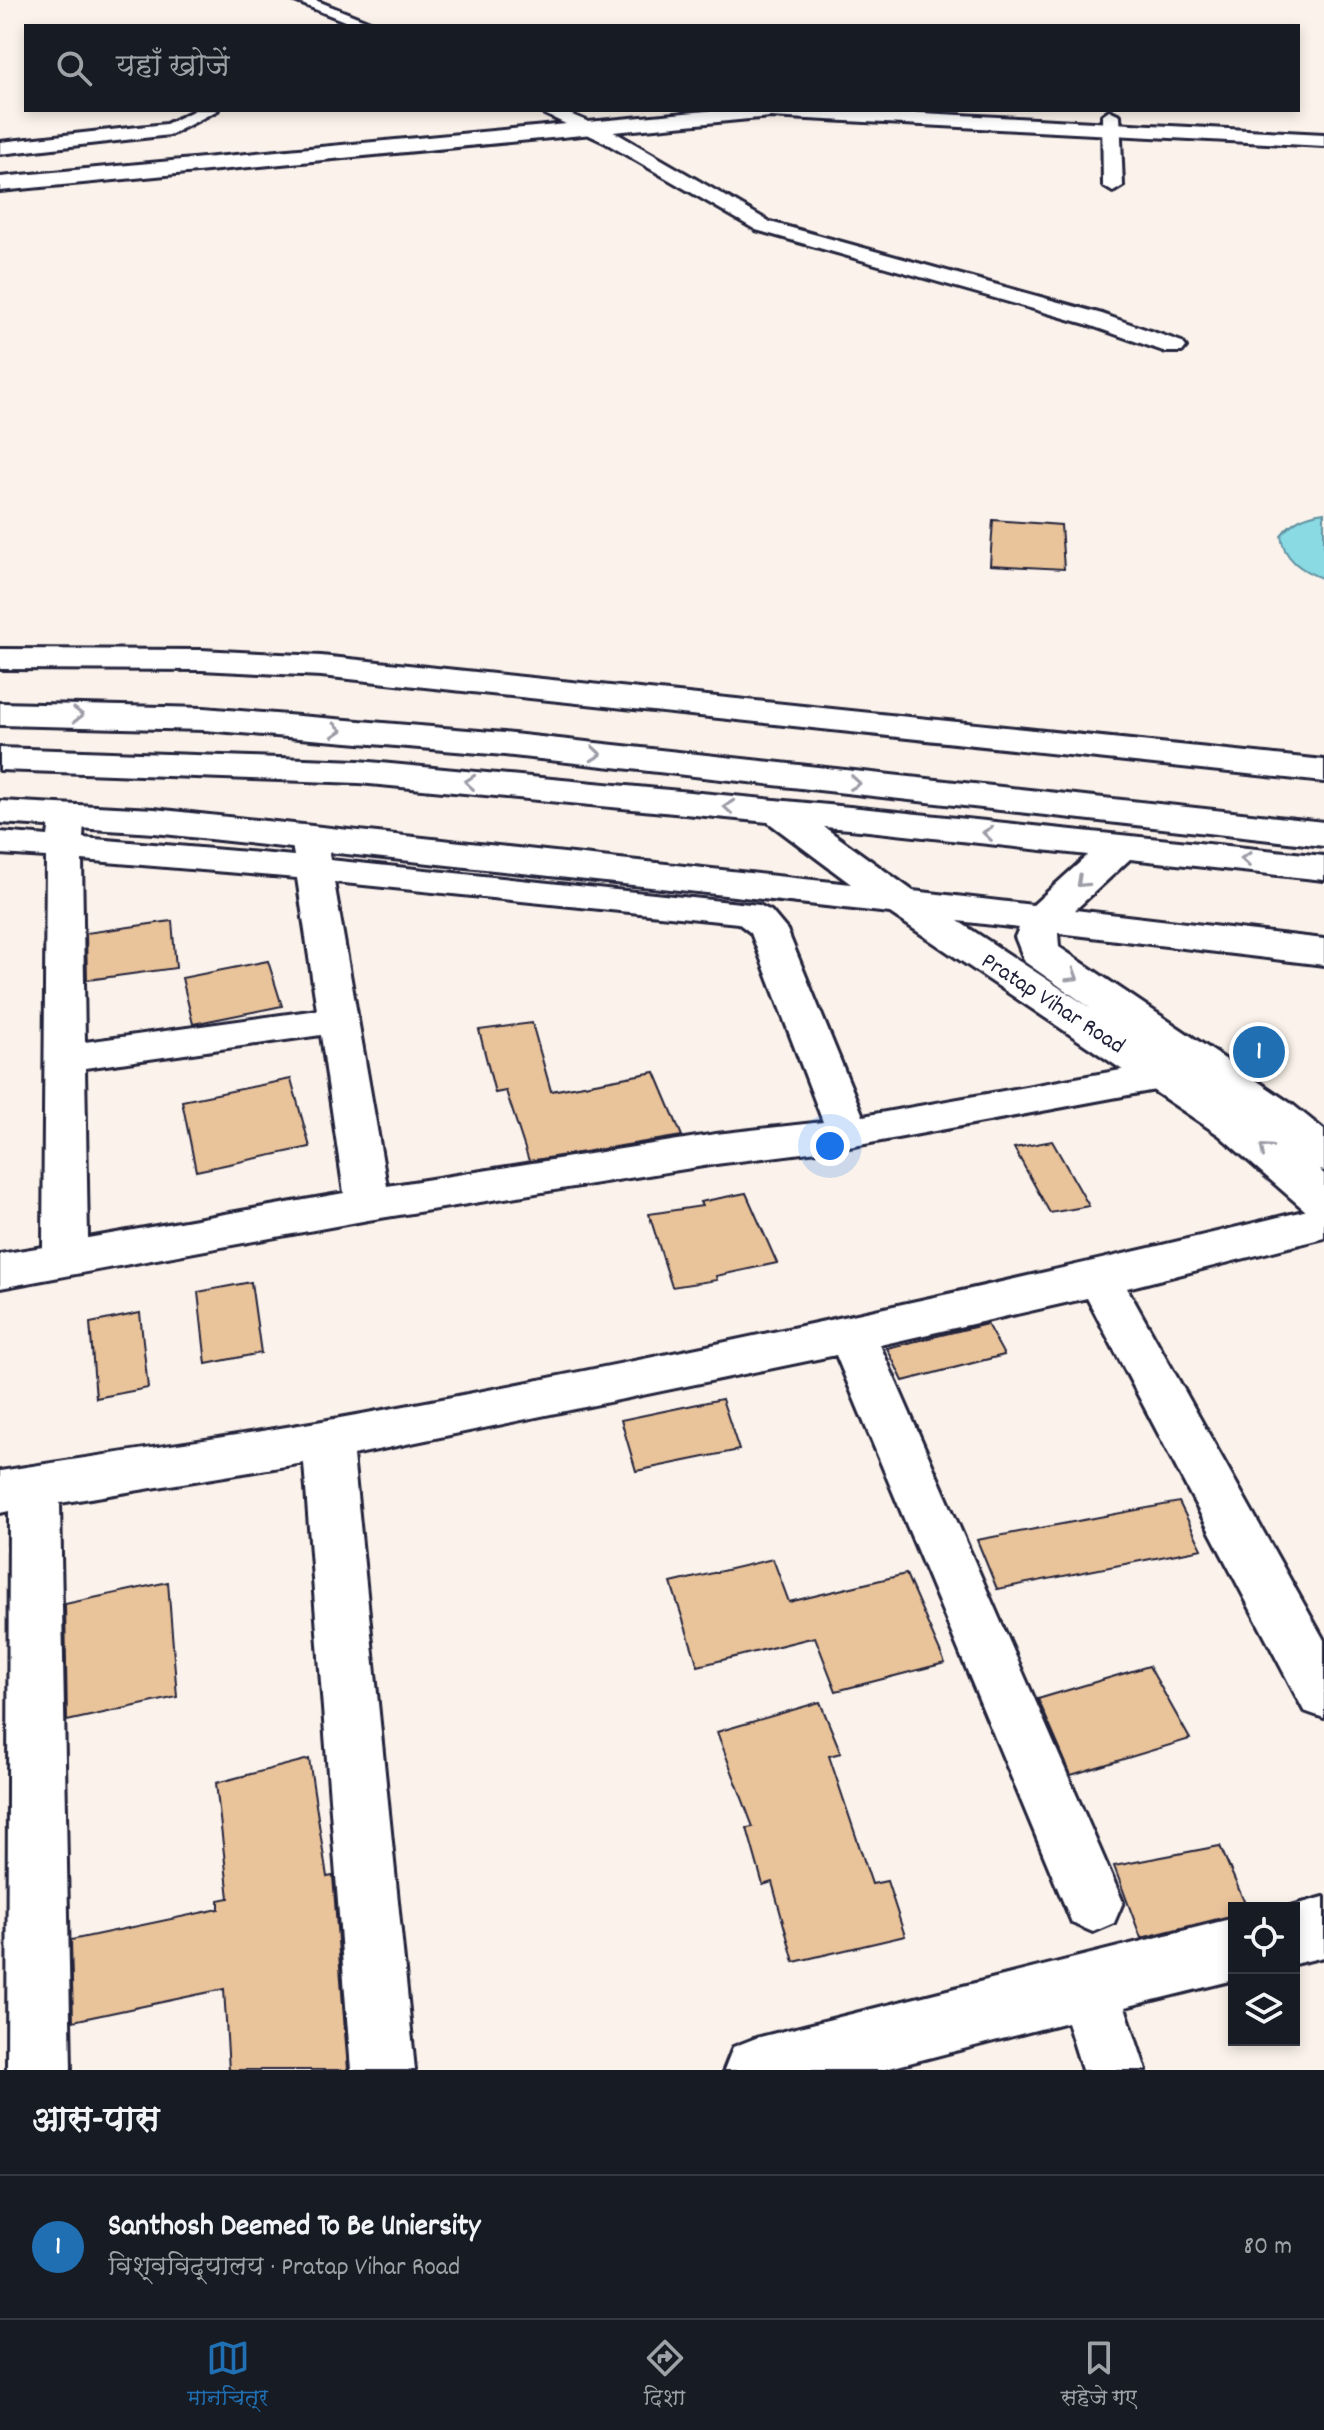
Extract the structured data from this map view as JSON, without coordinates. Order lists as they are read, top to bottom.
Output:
{
  "streets": {
    "street": ["Pratap Vihar Road"]
  },
  "page": {
    "search": "यहाँ खोजें",
    "pins": "1",
    "heading": "आस-पास",
    "list": [
      {
        "mark": "1",
        "name": "Santhosh Deemed To Be Uniersity",
        "note": "विश्वविद्यालय · Pratap Vihar Road",
        "value": "80 m"
      }
    ],
    "nav": ["मानचित्र", "दिशा", "सहेजे गए"]
  }
}
